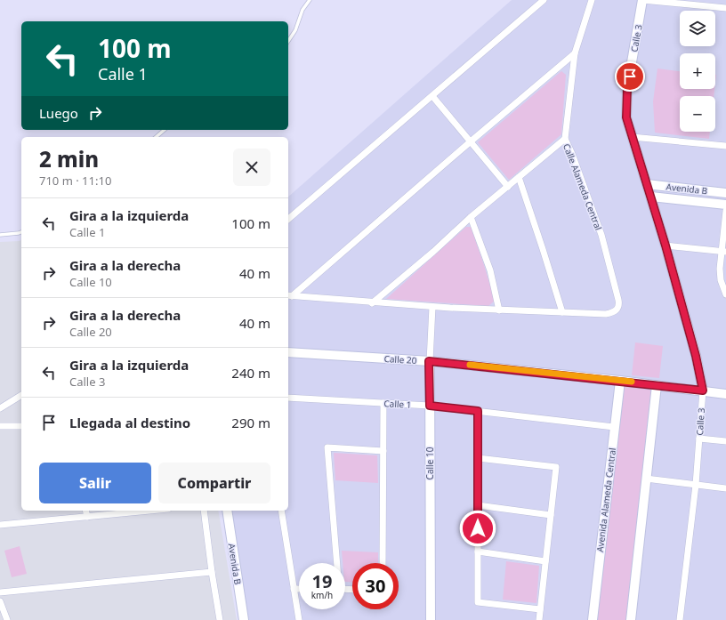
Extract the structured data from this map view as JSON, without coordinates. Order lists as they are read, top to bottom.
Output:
{
  "streets": {
    "street": [
      "Calle 3",
      "Calle Alameda Central",
      "Avenida B",
      "Calle 20",
      "Calle 1",
      "Calle 10",
      "Avenida Alameda Central"
    ]
  },
  "crossings": [
    ["Calle 3", "Avenida B"],
    ["Calle 3", "Calle 20"],
    ["Calle 20", "Calle 10"],
    ["Calle 20", "Avenida Alameda Central"],
    ["Calle 1", "Calle 10"],
    ["Calle 1", "Avenida Alameda Central"]
  ],
  "page": {
    "map_buttons": ["+", "−"],
    "turn": ["100 m", "Calle 1"],
    "then": "Luego",
    "heading": ["2 min", "710 m · 11:10"],
    "list": [
      {
        "name": "Gira a la izquierda",
        "note": "Calle 1",
        "value": "100 m"
      },
      {
        "name": "Gira a la derecha",
        "note": "Calle 10",
        "value": "40 m"
      },
      {
        "name": "Gira a la derecha",
        "note": "Calle 20",
        "value": "40 m"
      },
      {
        "name": "Gira a la izquierda",
        "note": "Calle 3",
        "value": "240 m"
      },
      {
        "name": "Llegada al destino",
        "value": "290 m"
      }
    ],
    "buttons": ["Salir", "Compartir"],
    "speed": "19 km/h",
    "limit": "30"
  }
}
